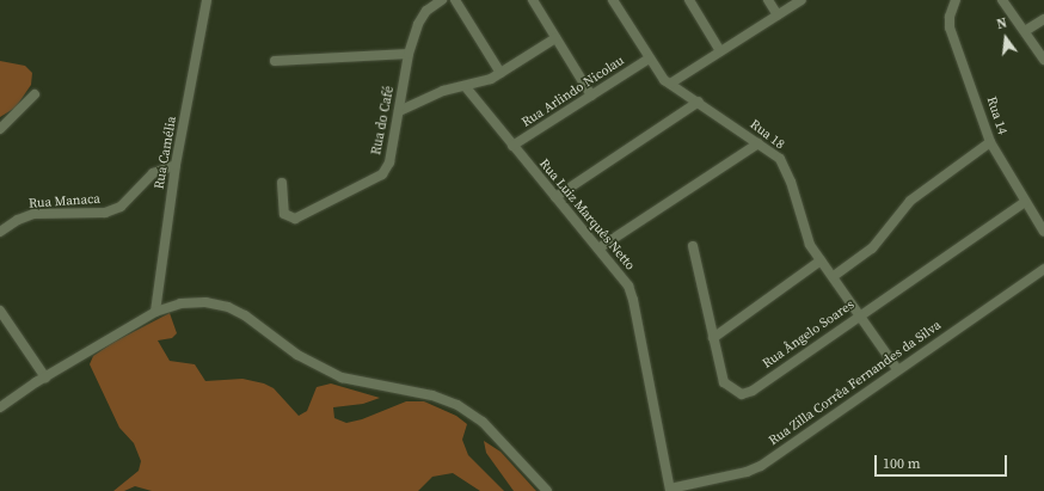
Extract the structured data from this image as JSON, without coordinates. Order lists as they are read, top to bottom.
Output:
{
  "streets": {
    "street": [
      "Rua Arlindo Nicolau",
      "Rua 14",
      "Rua do Café",
      "Rua 18",
      "Rua Camélia",
      "Rua Manaca",
      "Rua Luiz Marquês Netto",
      "Rua Ângelo Soares",
      "Rua Zilla Corrêa Fernandes da Silva"
    ]
  },
  "crossings": [
    ["Rua Arlindo Nicolau", "Rua 18"],
    ["Rua Arlindo Nicolau", "Rua Luiz Marquês Netto"],
    ["Rua 14", "Rua Ângelo Soares"],
    ["Rua 18", "Rua Ângelo Soares"],
    ["Rua 18", "Rua Zilla Corrêa Fernandes da Silva"],
    ["Rua Camélia", "Rua Manaca"],
    ["Rua Luiz Marquês Netto", "Rua Zilla Corrêa Fernandes da Silva"]
  ],
  "scale_bar": "100 m",
  "north": "top"
}
